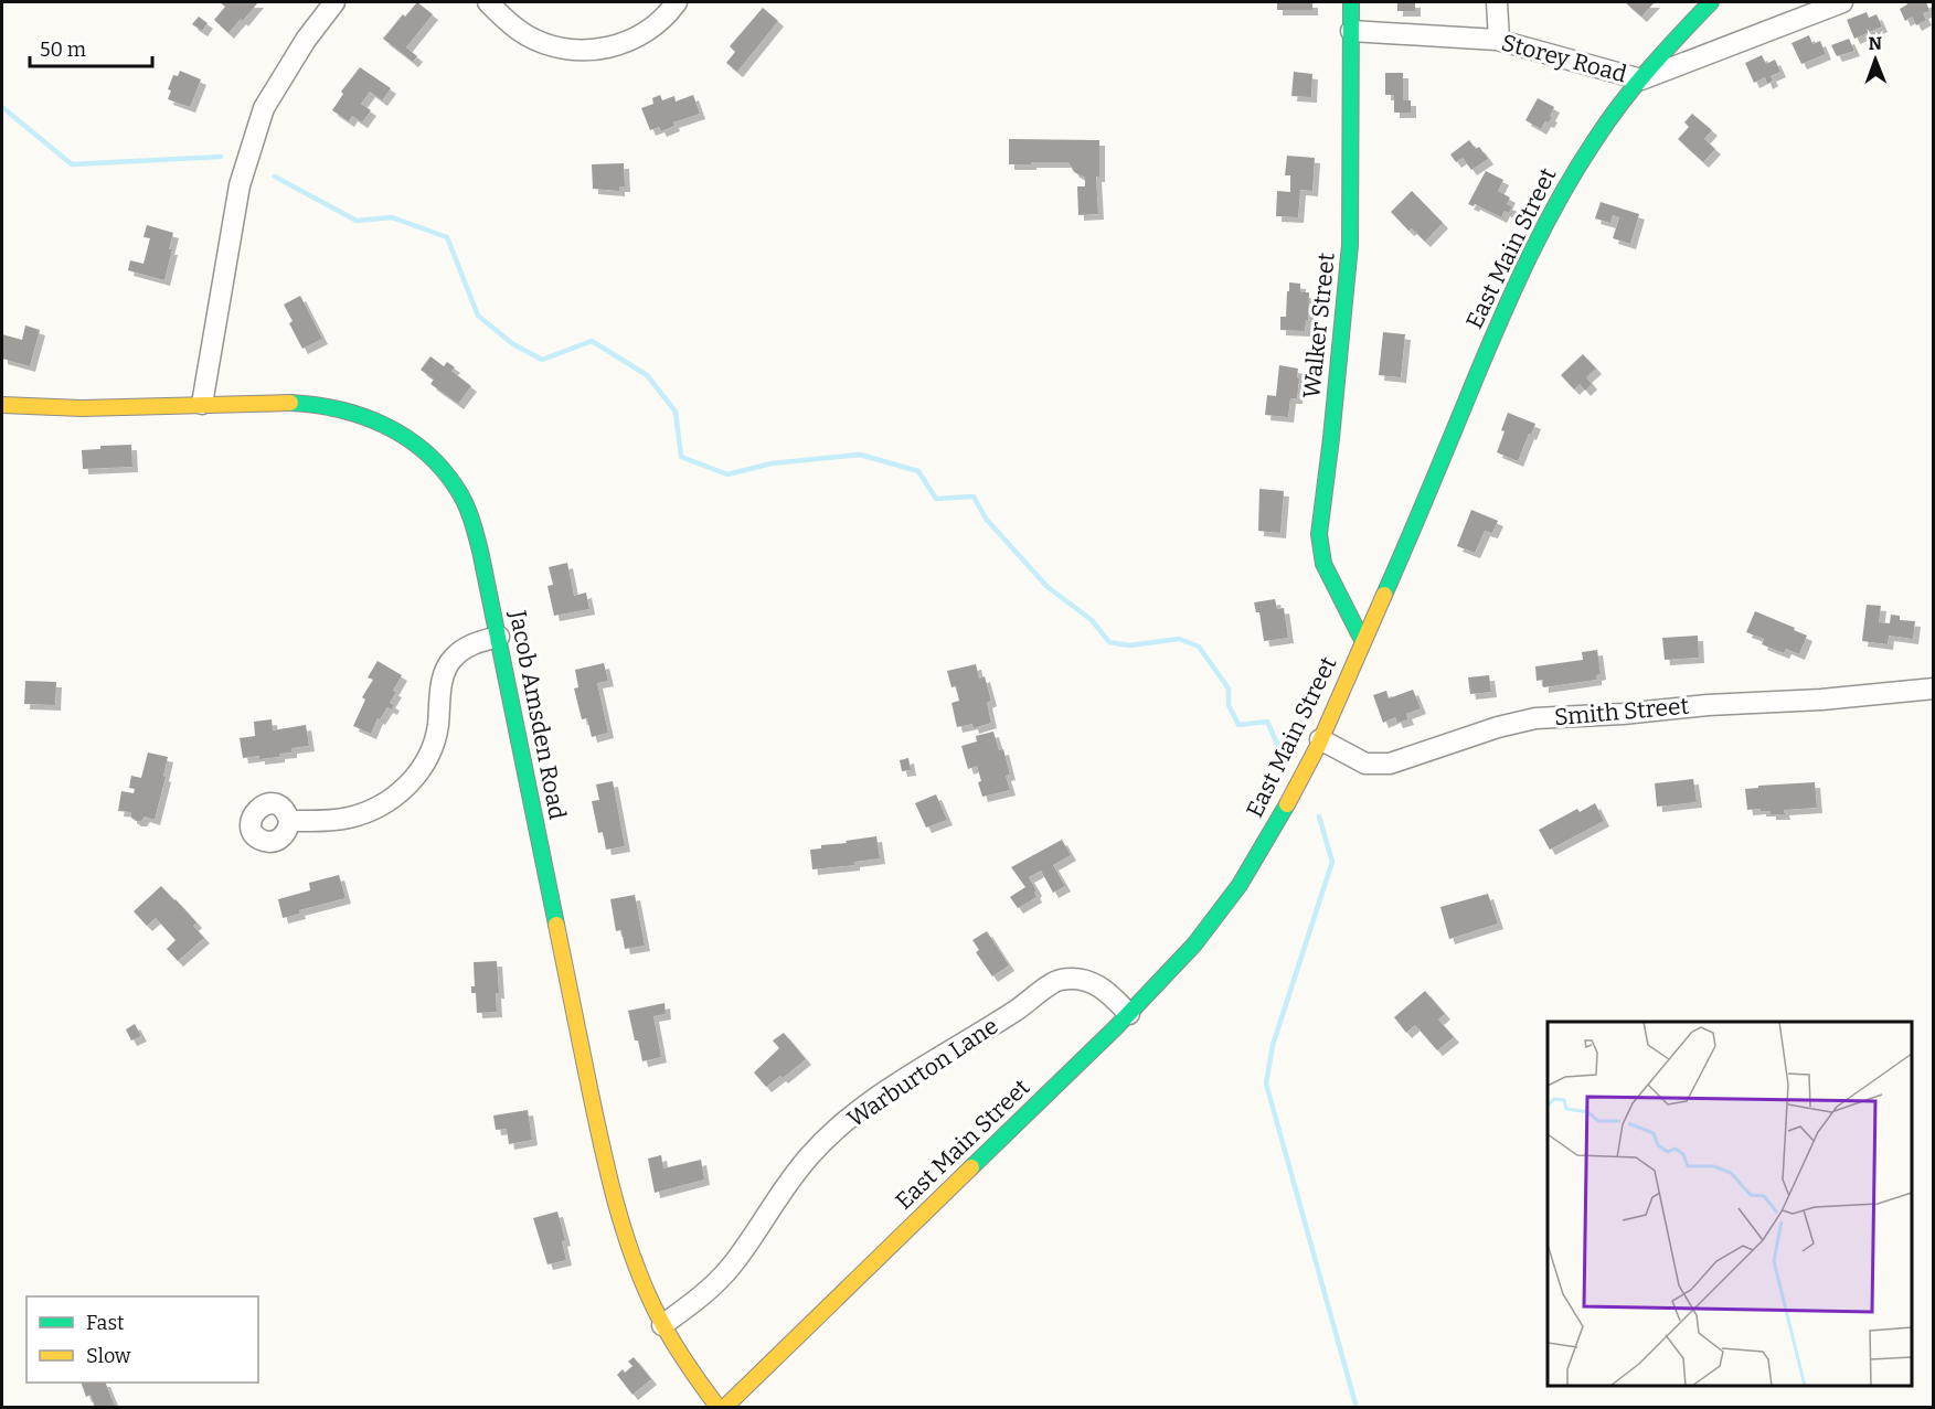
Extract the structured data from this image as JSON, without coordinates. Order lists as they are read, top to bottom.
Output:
{
  "streets": {
    "street": [
      "Storey Road",
      "East Main Street",
      "Walker Street",
      "Smith Street",
      "Jacob Amsden Road",
      "Warburton Lane"
    ]
  },
  "crossings": [
    ["Storey Road", "East Main Street"],
    ["Storey Road", "Walker Street"],
    ["East Main Street", "Walker Street"],
    ["East Main Street", "Smith Street"],
    ["East Main Street", "Warburton Lane"],
    ["Jacob Amsden Road", "Warburton Lane"]
  ],
  "legend": ["Fast", "Slow"],
  "scale_bar": "50 m",
  "north": "top"
}
